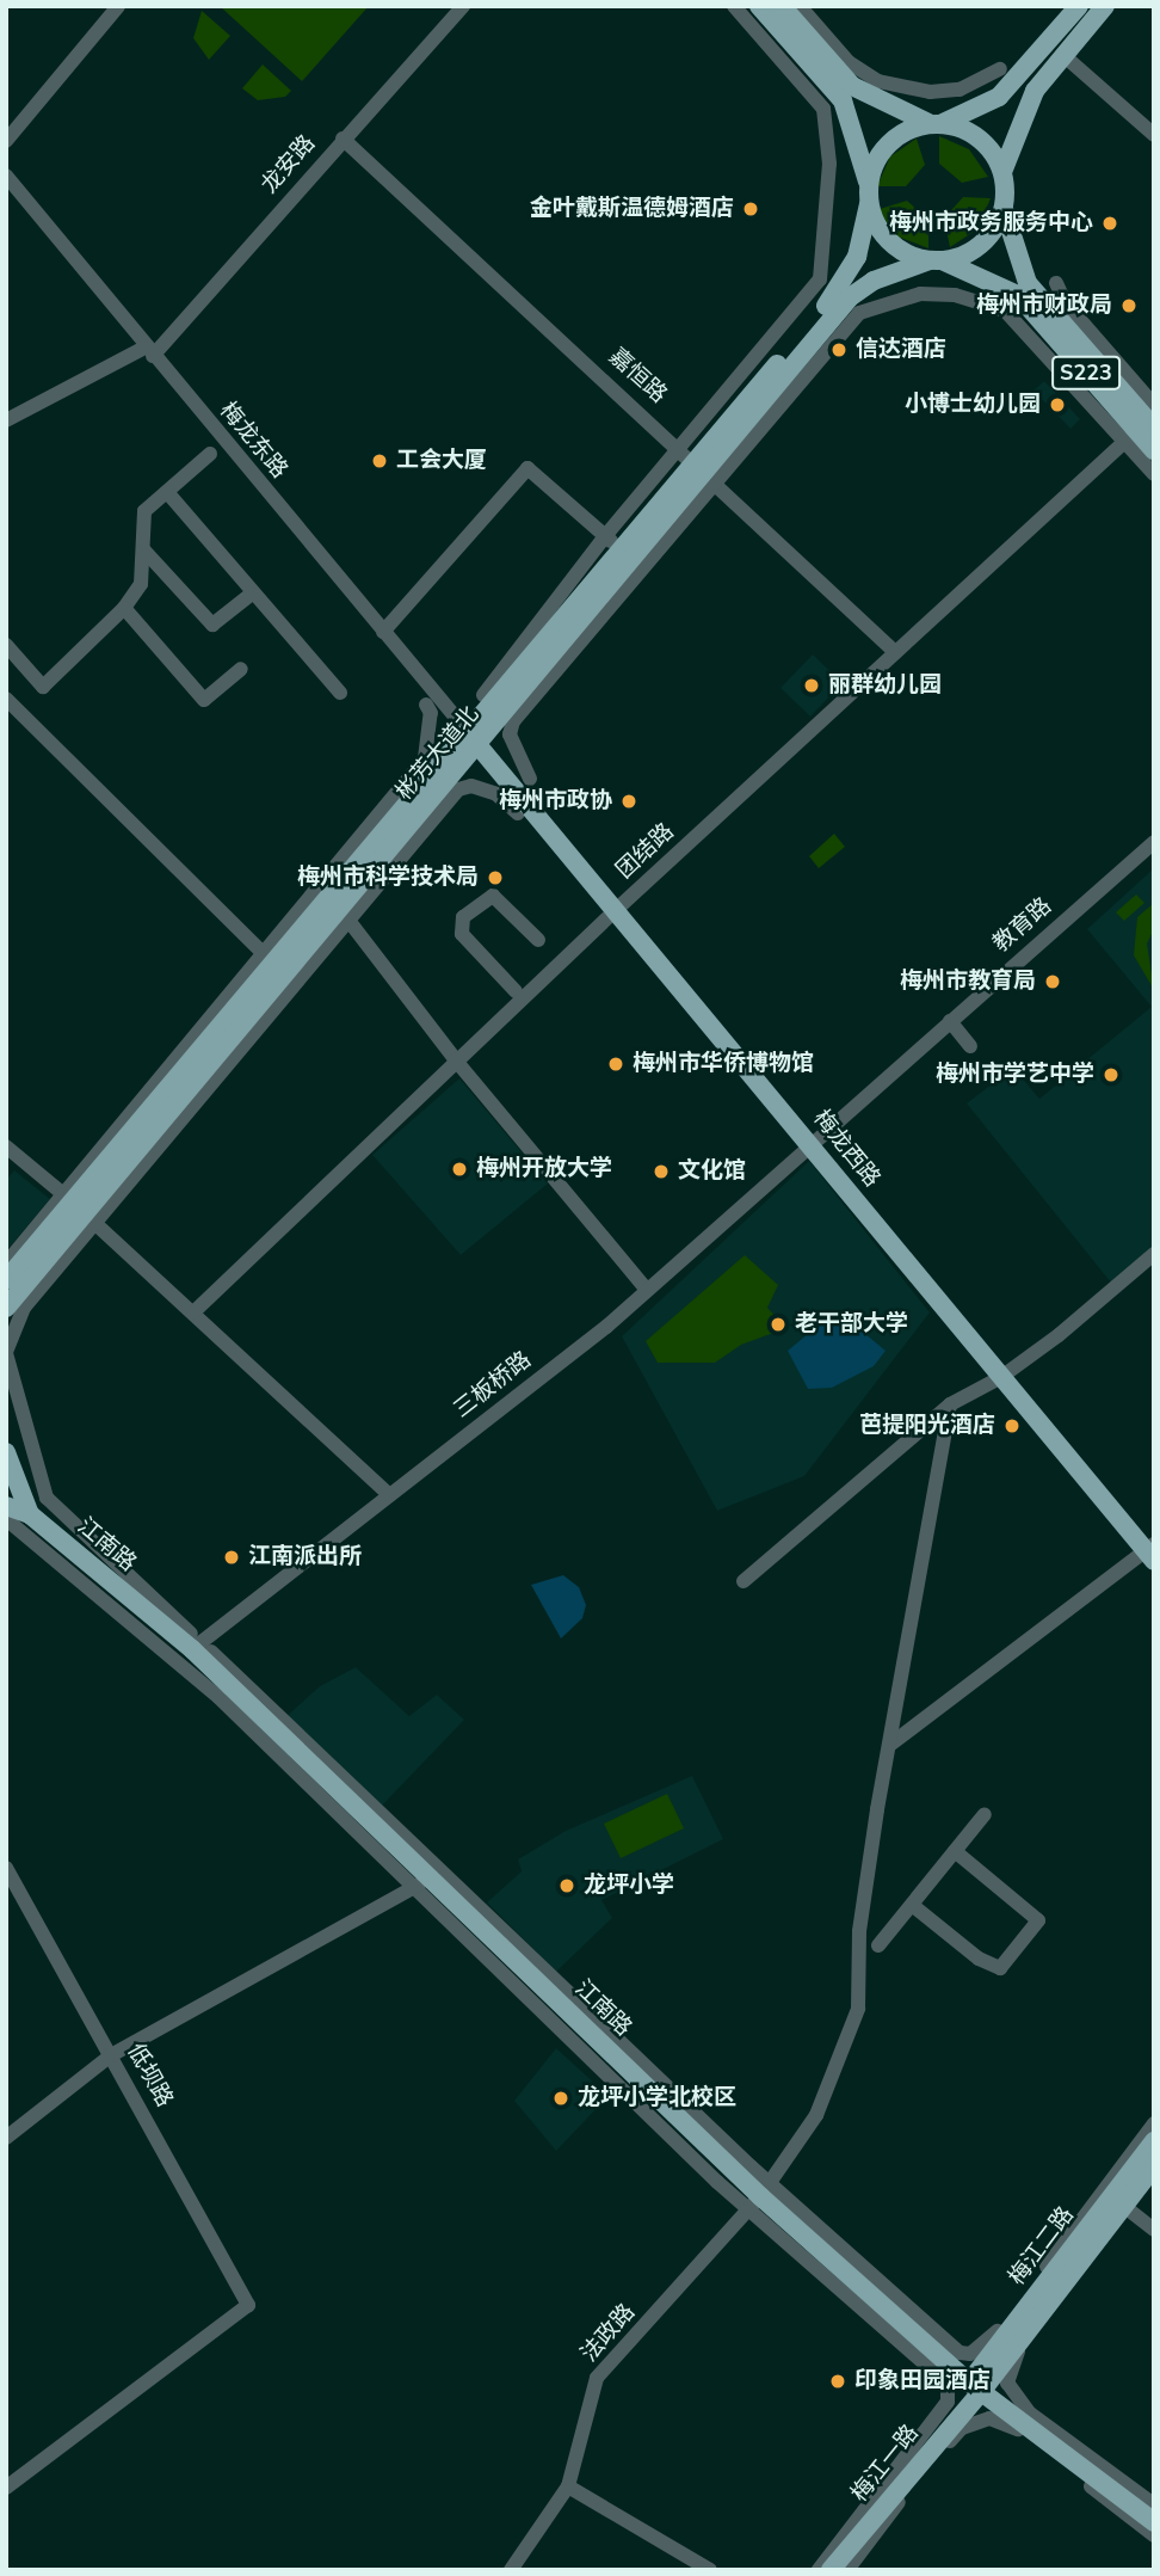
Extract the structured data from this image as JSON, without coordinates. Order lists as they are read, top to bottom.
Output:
{
  "streets": {
    "main road": [
      "S223",
      "彬芳大道北",
      "梅龙西路",
      "江南路",
      "梅江二路",
      "梅江一路"
    ],
    "street": [
      "龙安路",
      "嘉恒路",
      "梅龙东路",
      "团结路",
      "教育路",
      "三板桥路",
      "低坝路",
      "法政路"
    ]
  },
  "crossings": [
    ["龙安路", "嘉恒路"],
    ["龙安路", "梅龙东路"],
    ["S223", "彬芳大道北"],
    ["S223", "团结路"],
    ["嘉恒路", "彬芳大道北"],
    ["嘉恒路", "团结路"],
    ["梅龙东路", "彬芳大道北"],
    ["梅龙东路", "梅龙西路"],
    ["彬芳大道北", "梅龙西路"],
    ["团结路", "梅龙西路"],
    ["教育路", "梅龙西路"],
    ["教育路", "三板桥路"],
    ["梅龙西路", "三板桥路"],
    ["三板桥路", "江南路"],
    ["江南路", "梅江二路"],
    ["江南路", "法政路"],
    ["江南路", "梅江一路"],
    ["梅江二路", "梅江一路"]
  ],
  "places": [
    "金叶戴斯温德姆酒店",
    "梅州市政务服务中心",
    "梅州市财政局",
    "信达酒店",
    "小博士幼儿园",
    "工会大厦",
    "丽群幼儿园",
    "梅州市政协",
    "梅州市科学技术局",
    "梅州市教育局",
    "梅州市华侨博物馆",
    "梅州市学艺中学",
    "梅州开放大学",
    "文化馆",
    "老干部大学",
    "芭提阳光酒店",
    "江南派出所",
    "龙坪小学",
    "龙坪小学北校区",
    "印象田园酒店"
  ]
}
